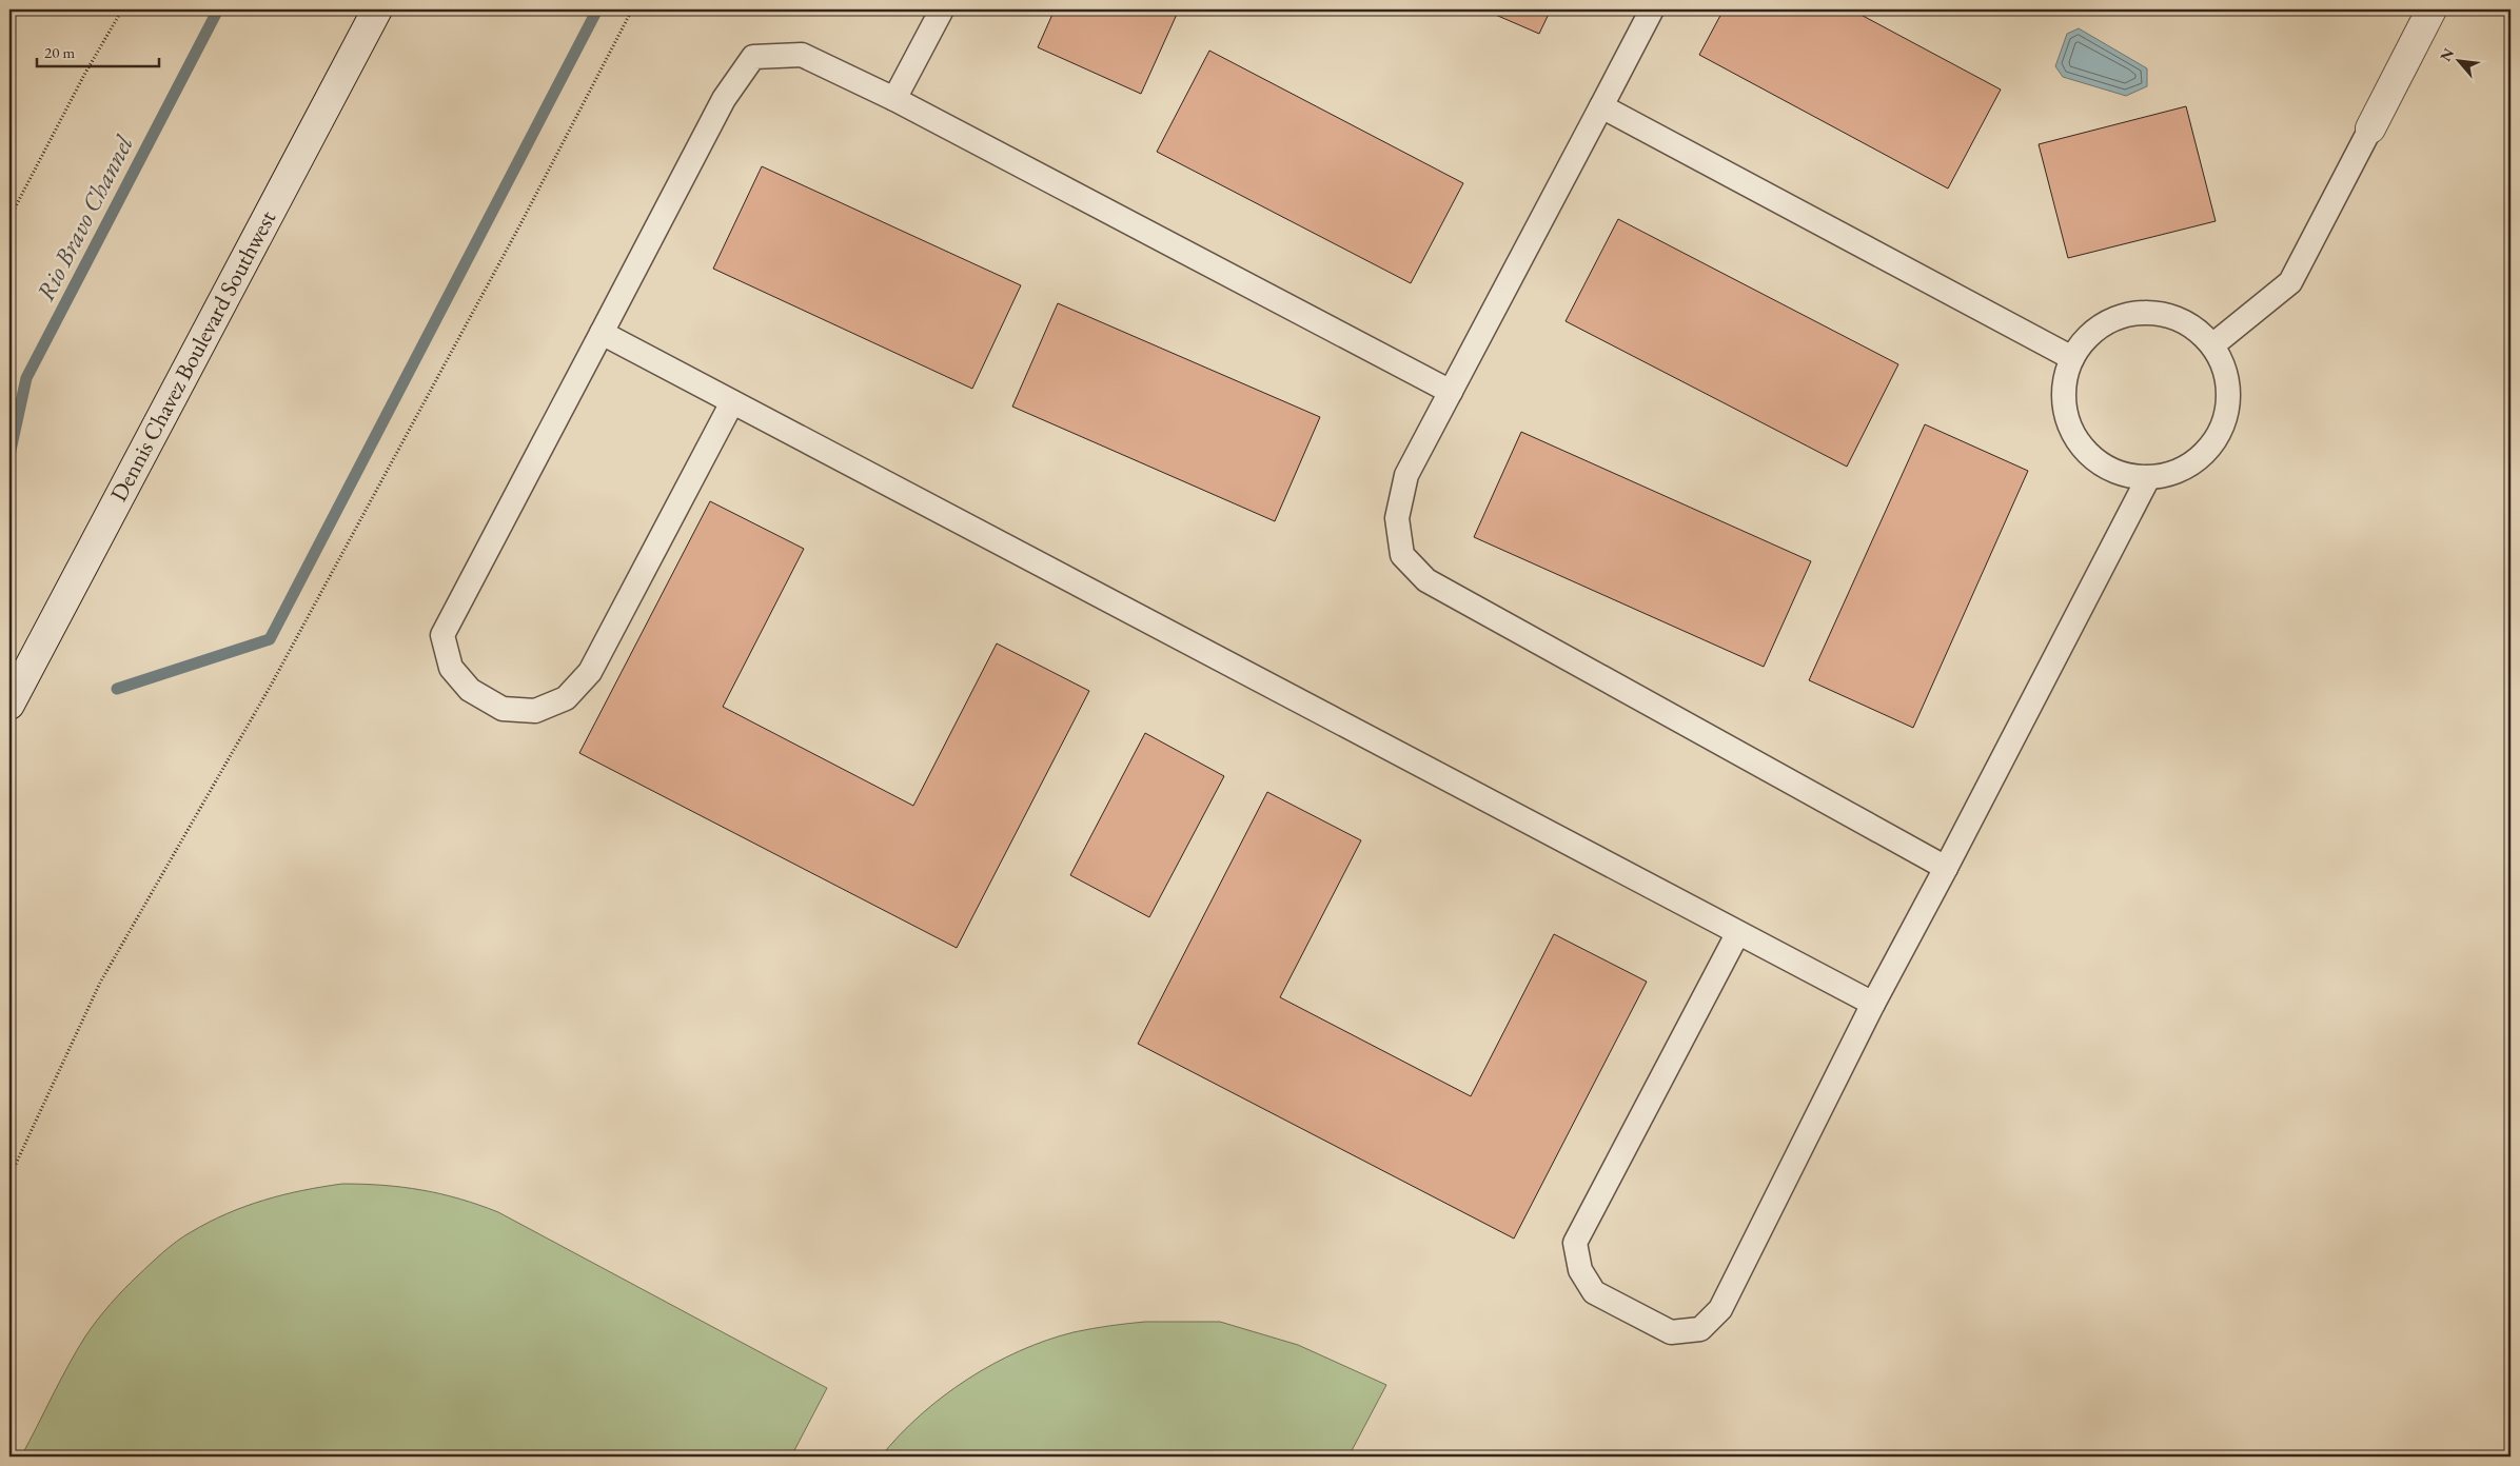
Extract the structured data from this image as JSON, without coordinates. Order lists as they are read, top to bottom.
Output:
{
  "streets": {
    "main road": ["Dennis Chavez Boulevard Southwest"]
  },
  "water": ["Rio Bravo Channel"],
  "scale_bar": "20 m",
  "north": "top left"
}
